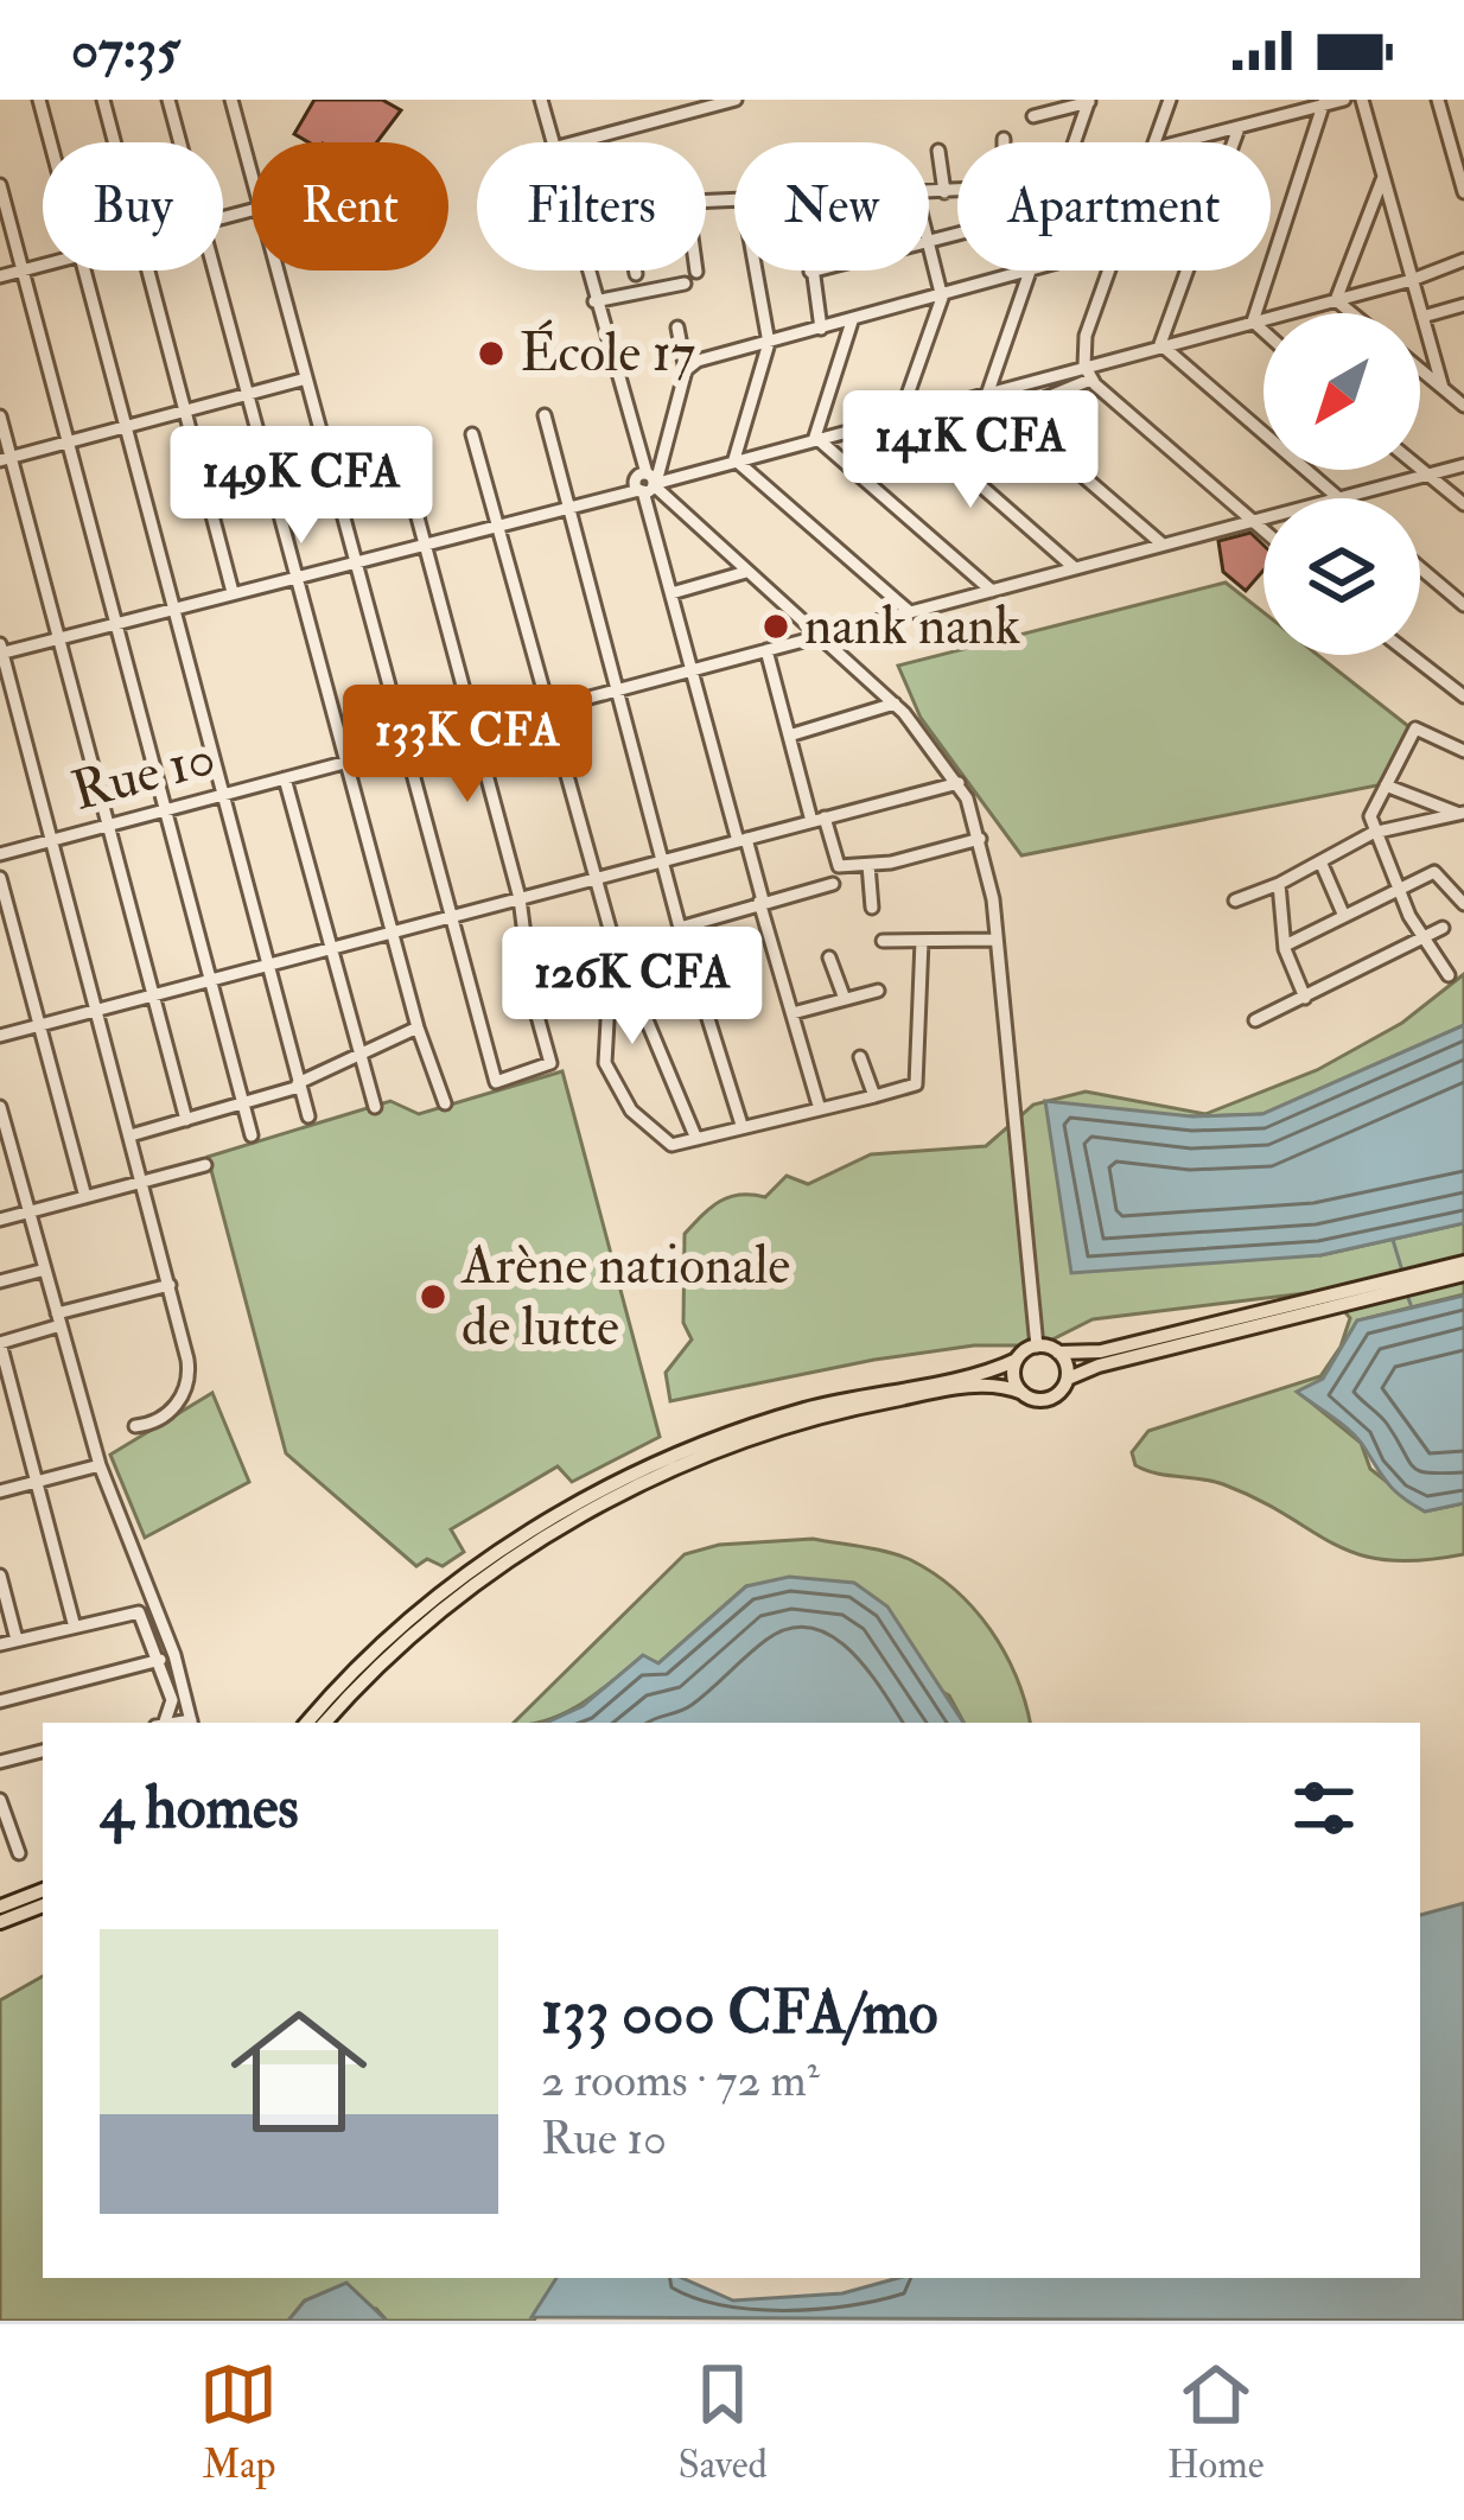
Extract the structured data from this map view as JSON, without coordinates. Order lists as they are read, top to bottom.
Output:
{
  "streets": {
    "street": ["Rue 10"]
  },
  "places": ["École 17", "nank nank", "Arène nationale de lutte"],
  "north": "bottom left",
  "page": {
    "status": "07:35",
    "chip": [
      "Buy",
      "Rent",
      "Filters",
      "New",
      "Apartment"
    ],
    "price": [
      "141K CFA",
      "149K CFA",
      "133K CFA",
      "126K CFA"
    ],
    "heading": "4 homes",
    "list": [
      {
        "name": "133 000 CFA/mo",
        "note": "2 rooms · 72 m² · Rue 10"
      }
    ],
    "tabs": ["Map", "Saved", "Home"]
  }
}
